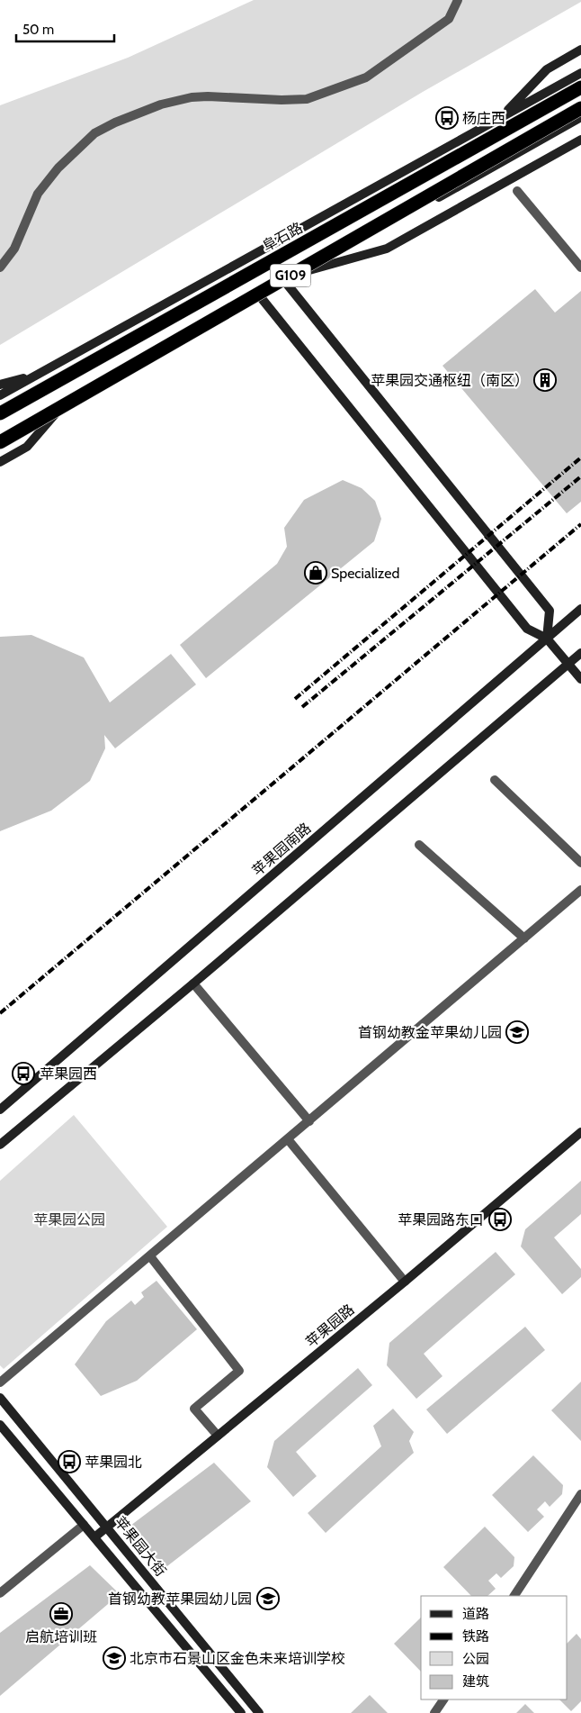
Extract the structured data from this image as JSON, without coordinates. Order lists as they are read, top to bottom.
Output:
{
  "streets": {
    "highway": ["阜石路", "G109"],
    "main road": ["苹果园南路", "苹果园路", "苹果园大街"]
  },
  "crossings": [
    ["苹果园路", "苹果园大街"]
  ],
  "parks": ["苹果园公园"],
  "places": {
    "bus stop": [
      "杨庄西",
      "苹果园西",
      "苹果园路东口",
      "苹果园北"
    ],
    "building": ["苹果园交通枢纽（南区）"],
    "shop": ["Specialized"],
    "school or university": ["首钢幼教金苹果幼儿园", "首钢幼教苹果园幼儿园", "北京市石景山区金色未来培训学校"],
    "office": ["启航培训班"]
  },
  "legend": [
    "道路",
    "铁路",
    "公园",
    "建筑"
  ],
  "scale_bar": "50 m"
}
